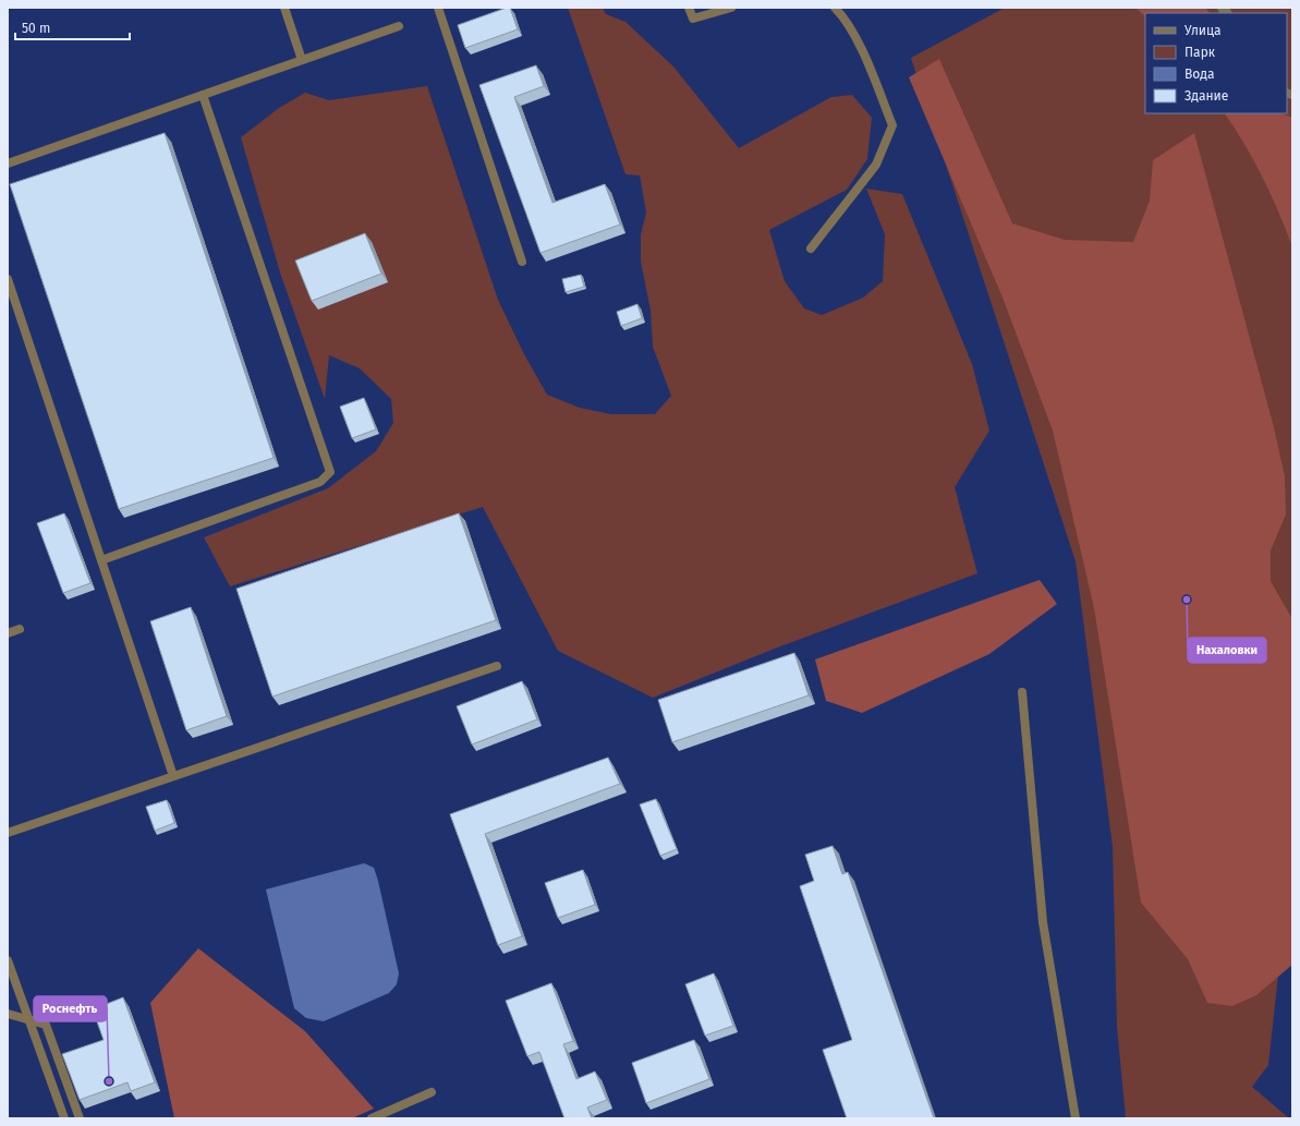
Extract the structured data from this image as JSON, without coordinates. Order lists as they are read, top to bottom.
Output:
{
  "places": ["Нахаловки", "Роснефть"],
  "legend": [
    "Улица",
    "Парк",
    "Вода",
    "Здание"
  ],
  "scale_bar": "50 m"
}
